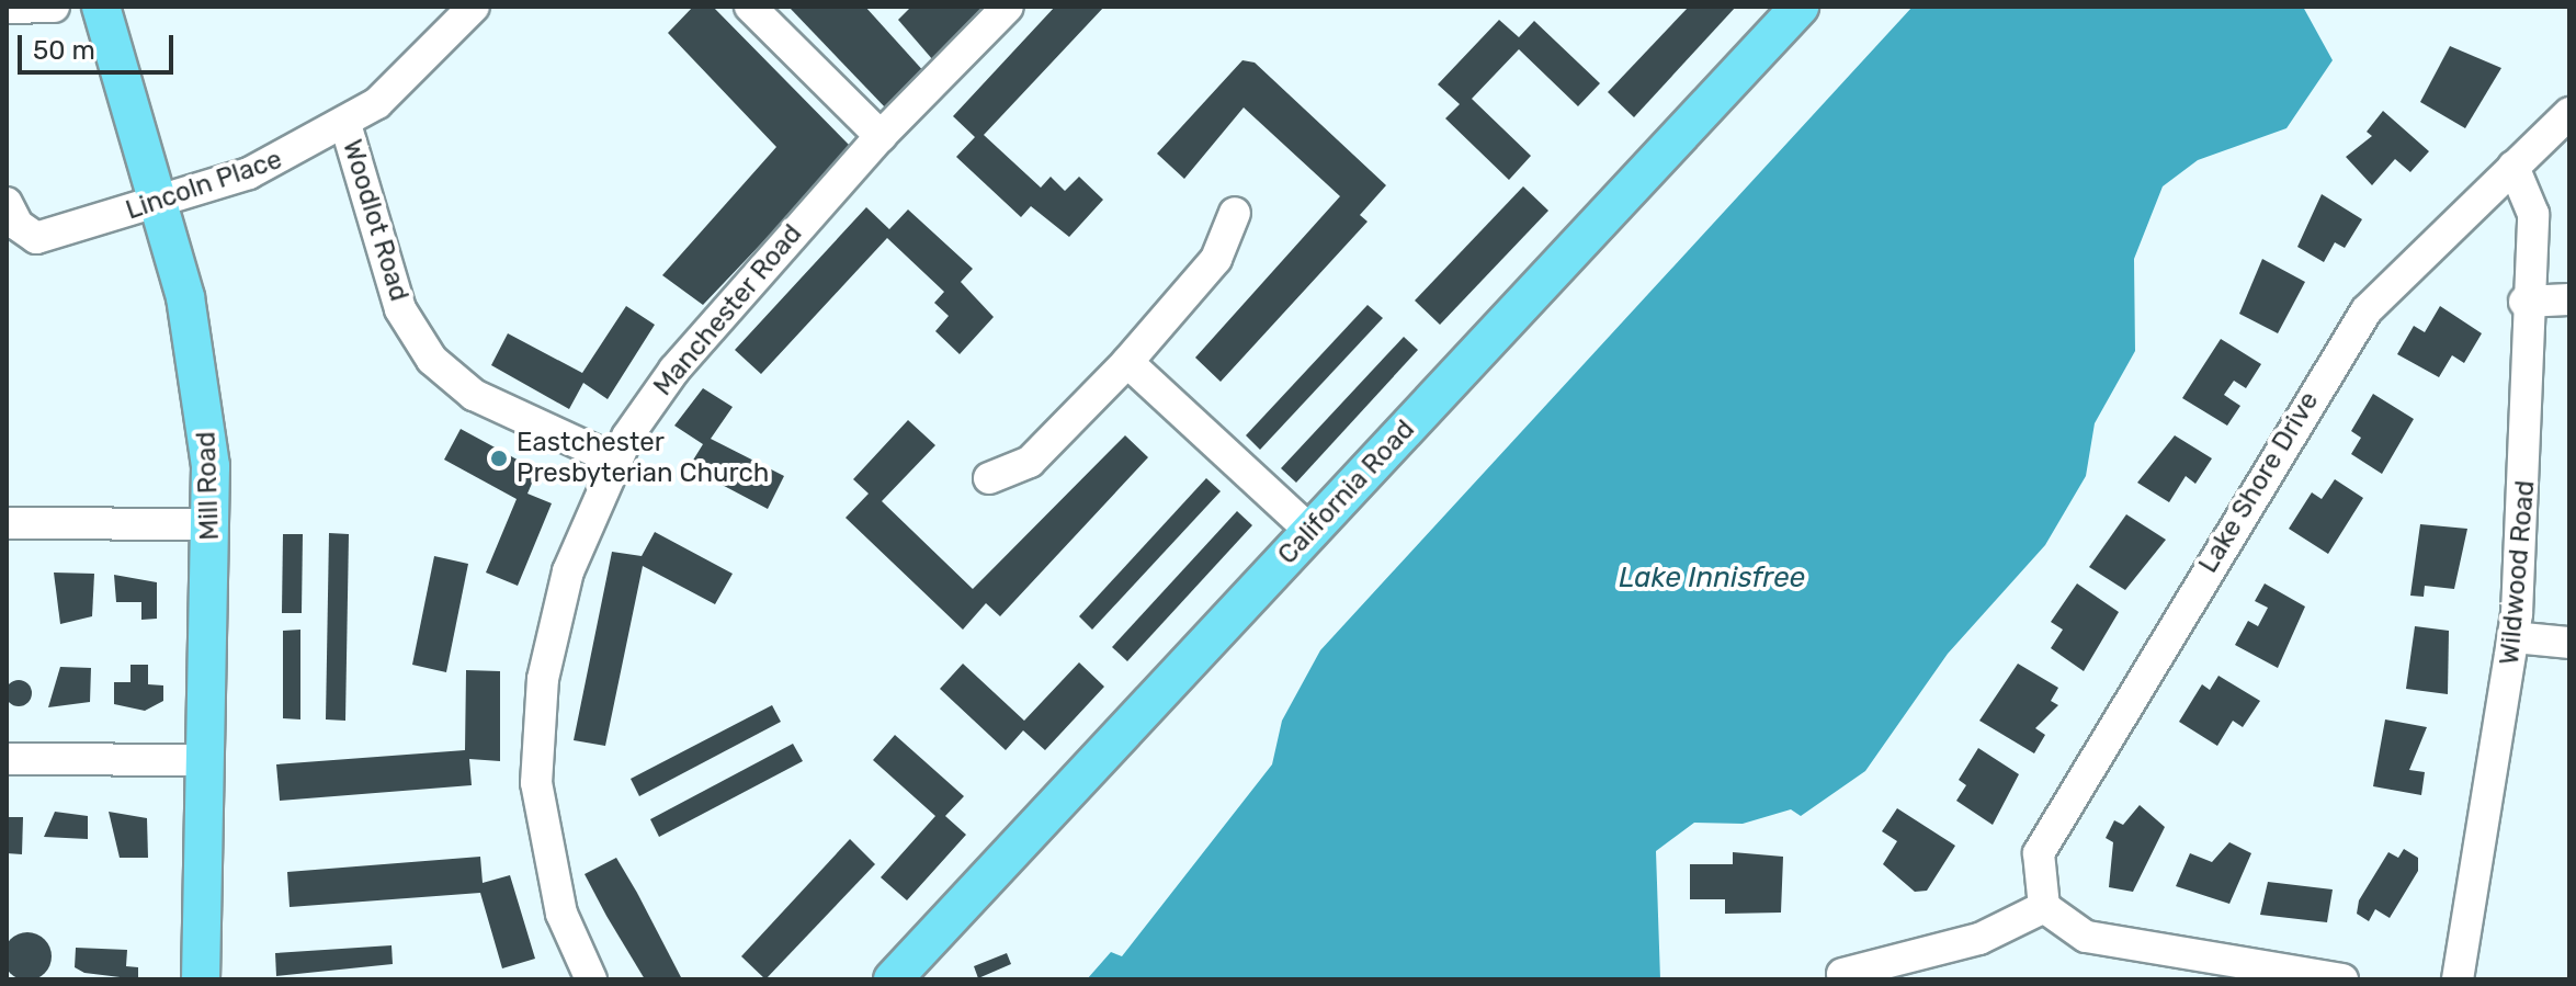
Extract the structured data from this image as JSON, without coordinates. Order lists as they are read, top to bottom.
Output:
{
  "streets": {
    "main road": ["Mill Road", "California Road"],
    "street": [
      "Lincoln Place",
      "Woodlot Road",
      "Manchester Road",
      "Lake Shore Drive",
      "Wildwood Road"
    ]
  },
  "crossings": [
    ["Lincoln Place", "Woodlot Road"],
    ["Lincoln Place", "Mill Road"],
    ["Woodlot Road", "Manchester Road"],
    ["Lake Shore Drive", "Wildwood Road"]
  ],
  "water": ["Lake Innisfree"],
  "places": ["Eastchester Presbyterian Church"],
  "scale_bar": "50 m"
}
